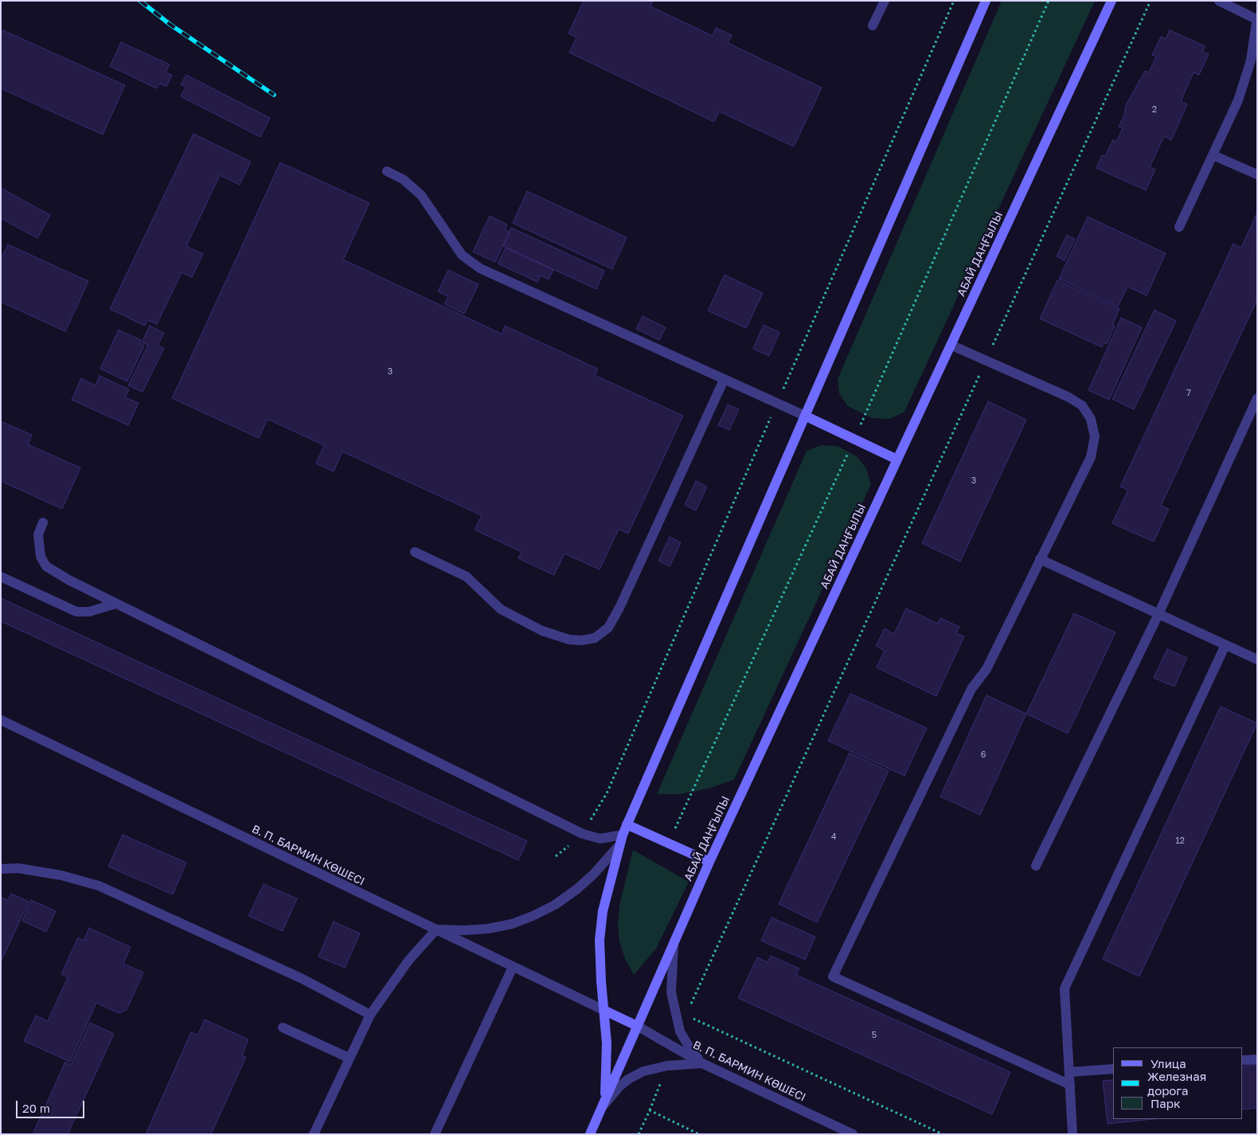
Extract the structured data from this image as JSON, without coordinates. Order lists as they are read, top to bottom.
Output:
{
  "streets": {
    "main road": ["АБАЙ ДАҢҒЫЛЫ"],
    "street": ["В. П. БАРМИН КӨШЕСІ"]
  },
  "crossings": [
    ["АБАЙ ДАҢҒЫЛЫ", "В. П. БАРМИН КӨШЕСІ"]
  ],
  "house_numbers": [
    "2",
    "3",
    "7",
    "3",
    "6",
    "4",
    "12",
    "5"
  ],
  "legend": ["Улица", "Железная дорога", "Парк"],
  "scale_bar": "20 m"
}
